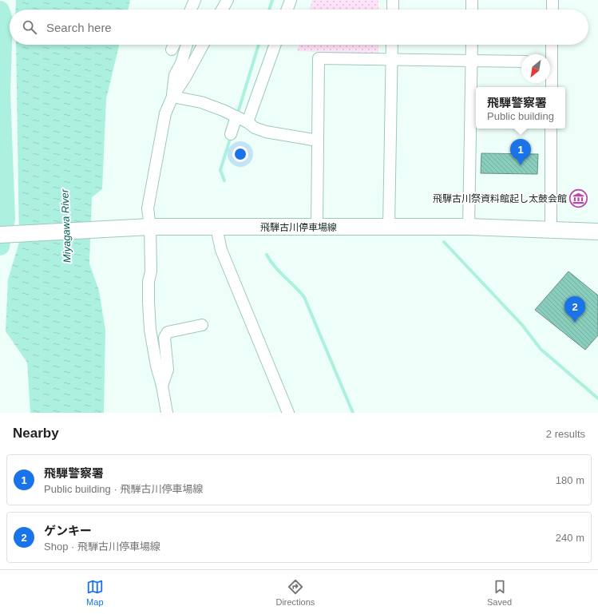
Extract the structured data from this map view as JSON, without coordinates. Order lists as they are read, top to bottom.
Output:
{
  "streets": {
    "main road": ["飛騨古川停車場線"]
  },
  "water": ["Miyagawa River"],
  "places": {
    "museum": ["飛騨古川祭資料館起し太鼓会館"]
  },
  "north": "bottom left",
  "page": {
    "search": "Search here",
    "popup": ["飛騨警察署", "Public building"],
    "pins": ["1", "2"],
    "heading": ["Nearby", "2 results"],
    "list": [
      {
        "mark": "1",
        "name": "飛騨警察署",
        "note": "Public building · 飛騨古川停車場線",
        "value": "180 m"
      },
      {
        "mark": "2",
        "name": "ゲンキー",
        "note": "Shop · 飛騨古川停車場線",
        "value": "240 m"
      }
    ],
    "nav": ["Map", "Directions", "Saved"]
  }
}
